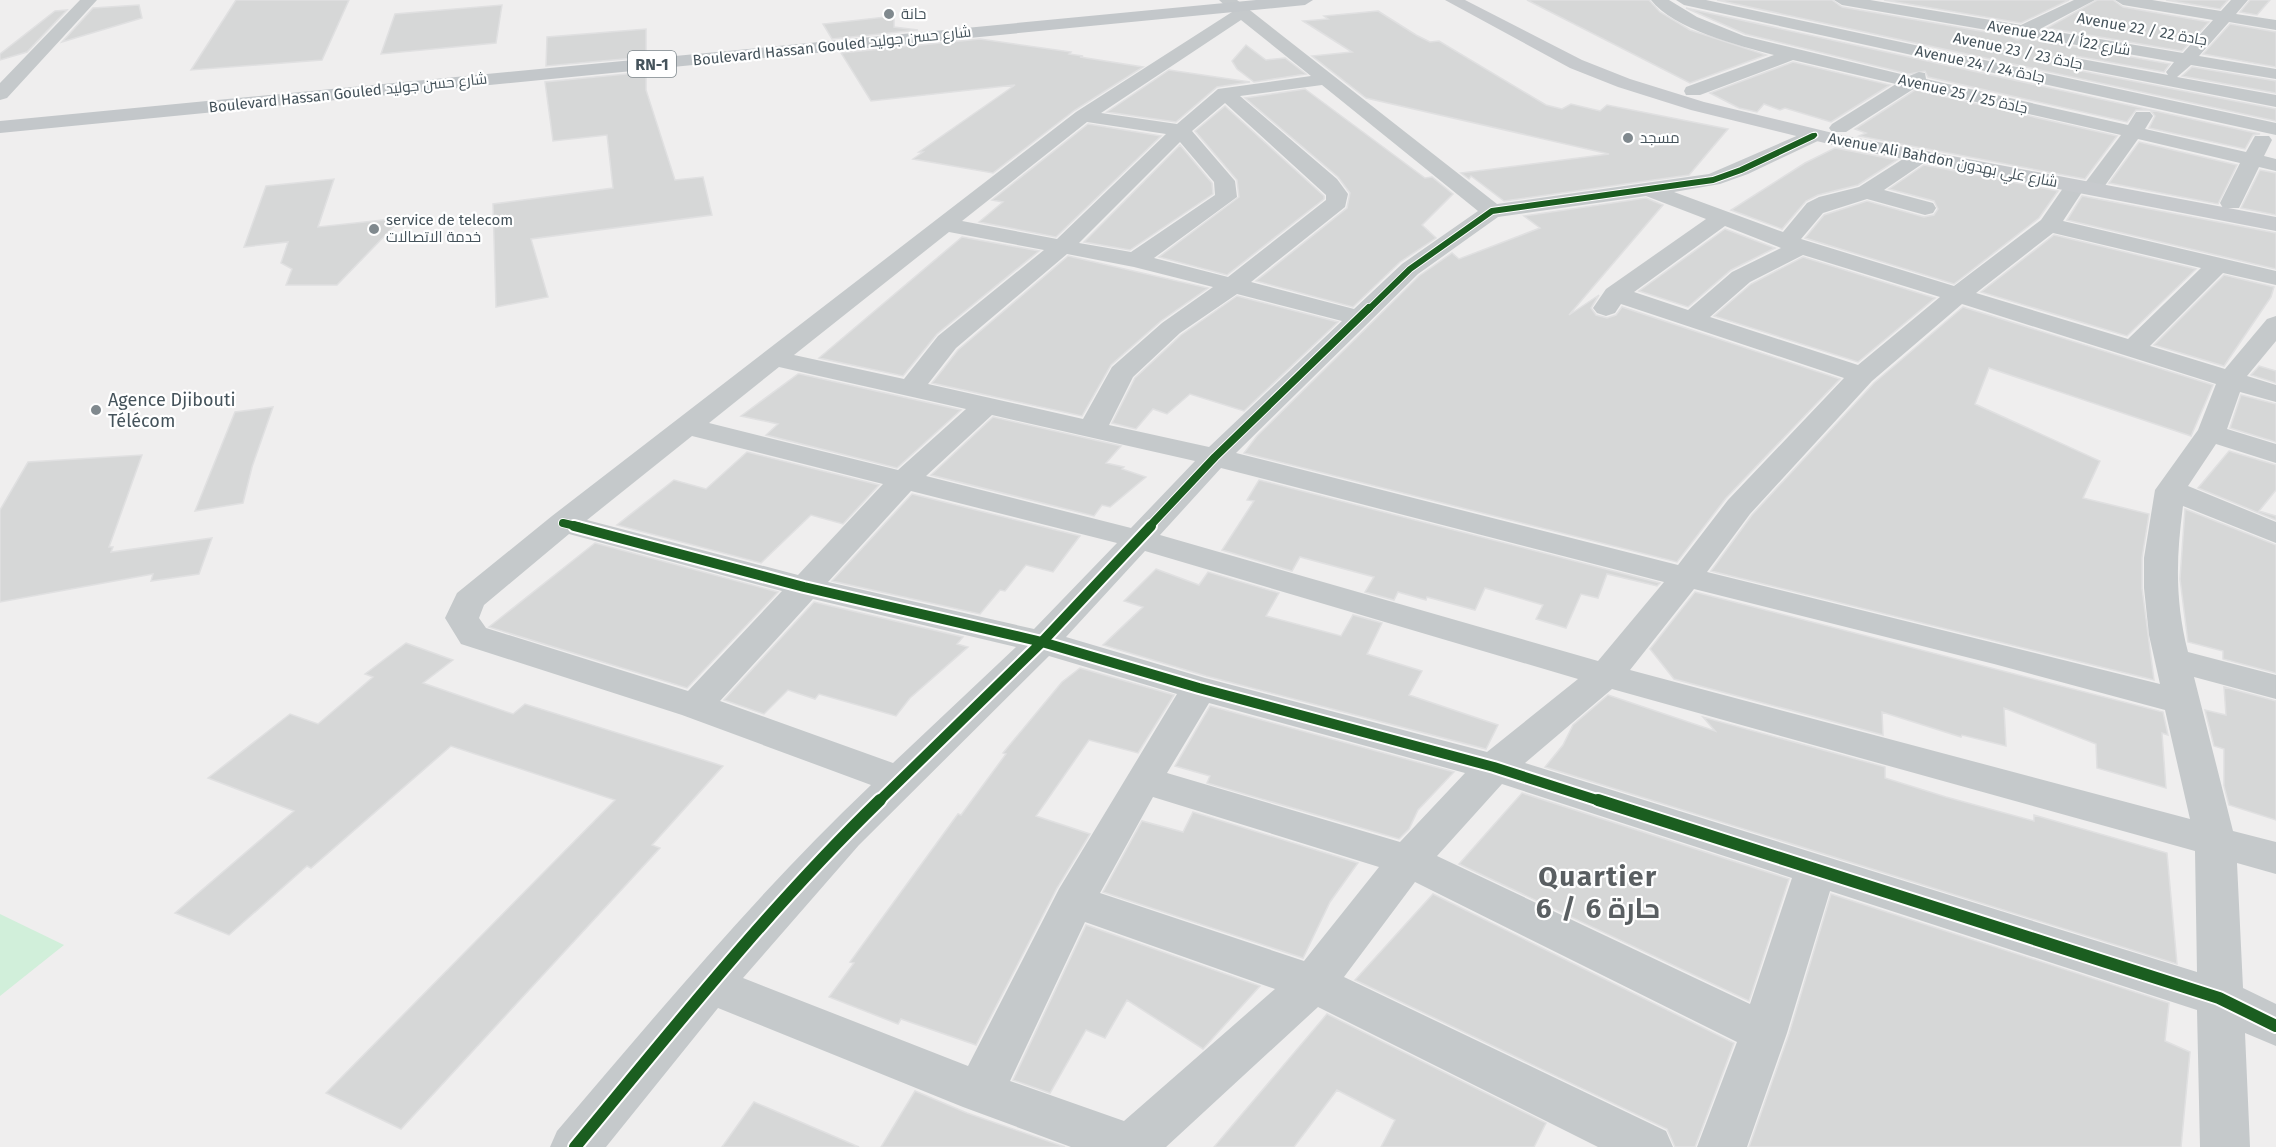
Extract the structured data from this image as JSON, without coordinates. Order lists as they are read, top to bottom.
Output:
{
  "streets": {
    "main road": ["Boulevard Hassan Gouled شارع حسن جوليد", "RN-1", "Avenue Ali Bahdon شارع علي بهدون"],
    "street": [
      "Avenue 22 / جادة 22",
      "Avenue 22A / شارع 22أ",
      "Avenue 23 / جادة 23",
      "Avenue 24 / جادة 24",
      "Avenue 25 / جادة 25"
    ]
  },
  "districts": ["Quartier 6 / حارة 6"],
  "places": [
    "حانة",
    "مسجد",
    "service de telecom خدمة الاتصالات",
    "Agence Djibouti Télécom"
  ]
}
